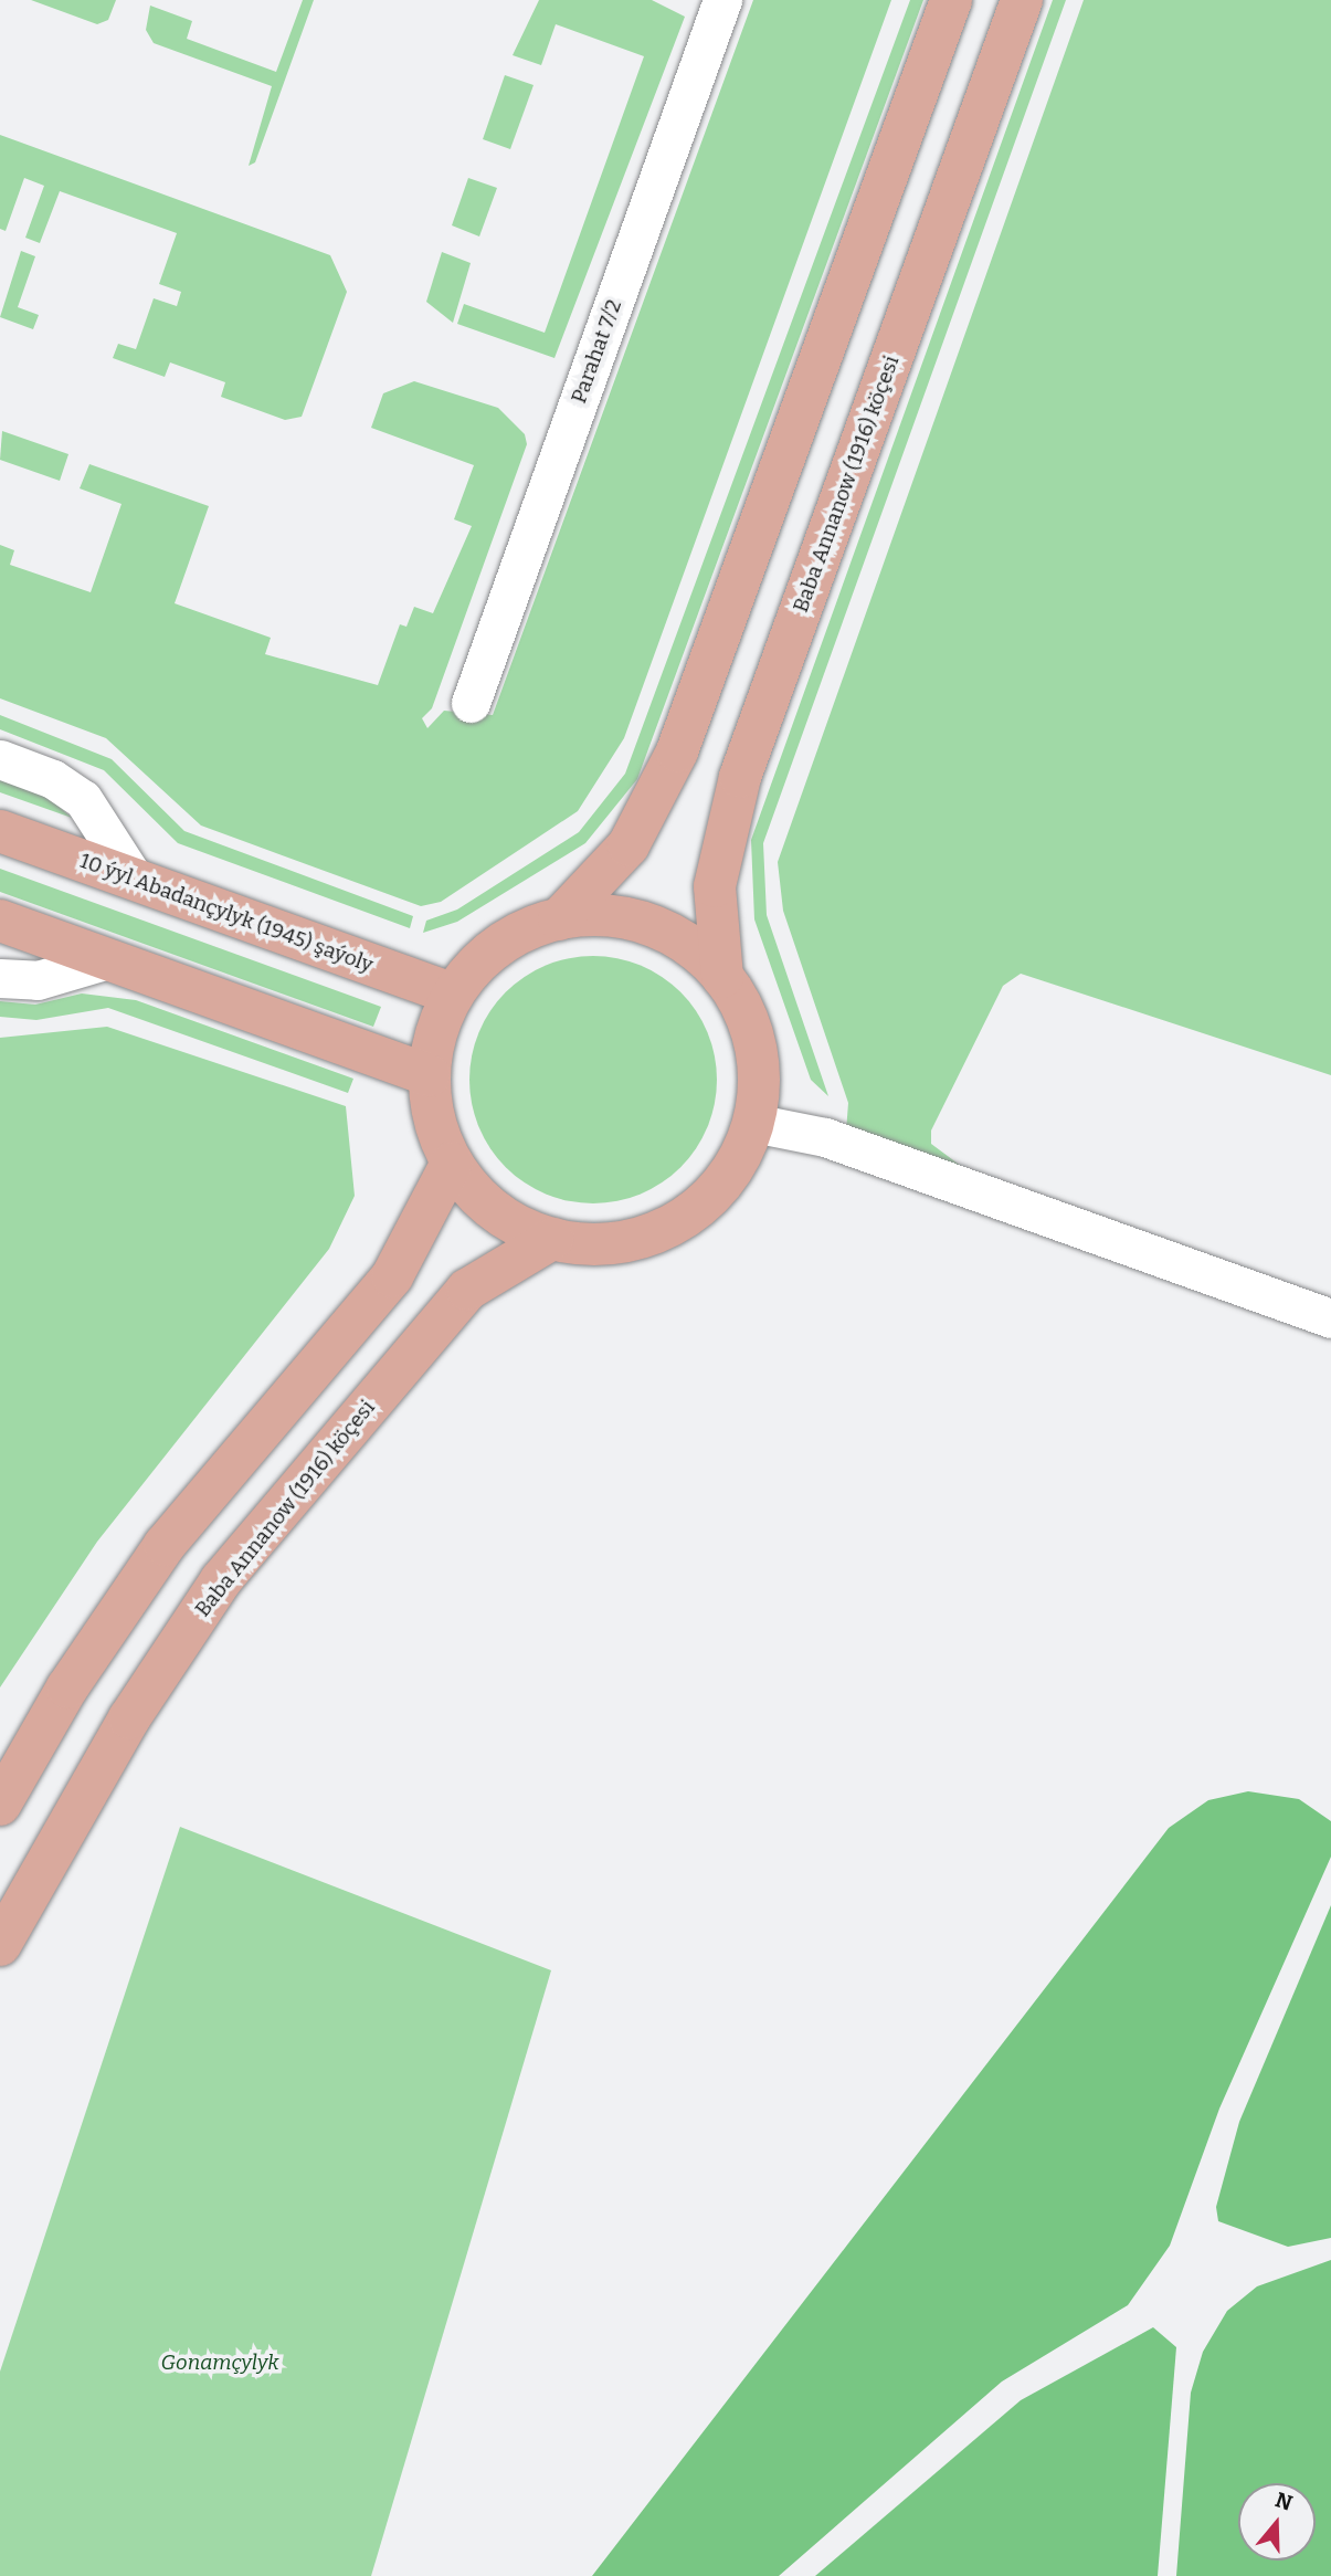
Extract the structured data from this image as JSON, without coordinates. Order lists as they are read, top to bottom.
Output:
{
  "streets": {
    "main road": ["Baba Annanow (1916) köçesi", "10 ýyl Abadançylyk (1945) şaýoly"],
    "street": ["Parahat 7/2"]
  },
  "parks": ["Gonamçylyk"],
  "north": "top"
}
